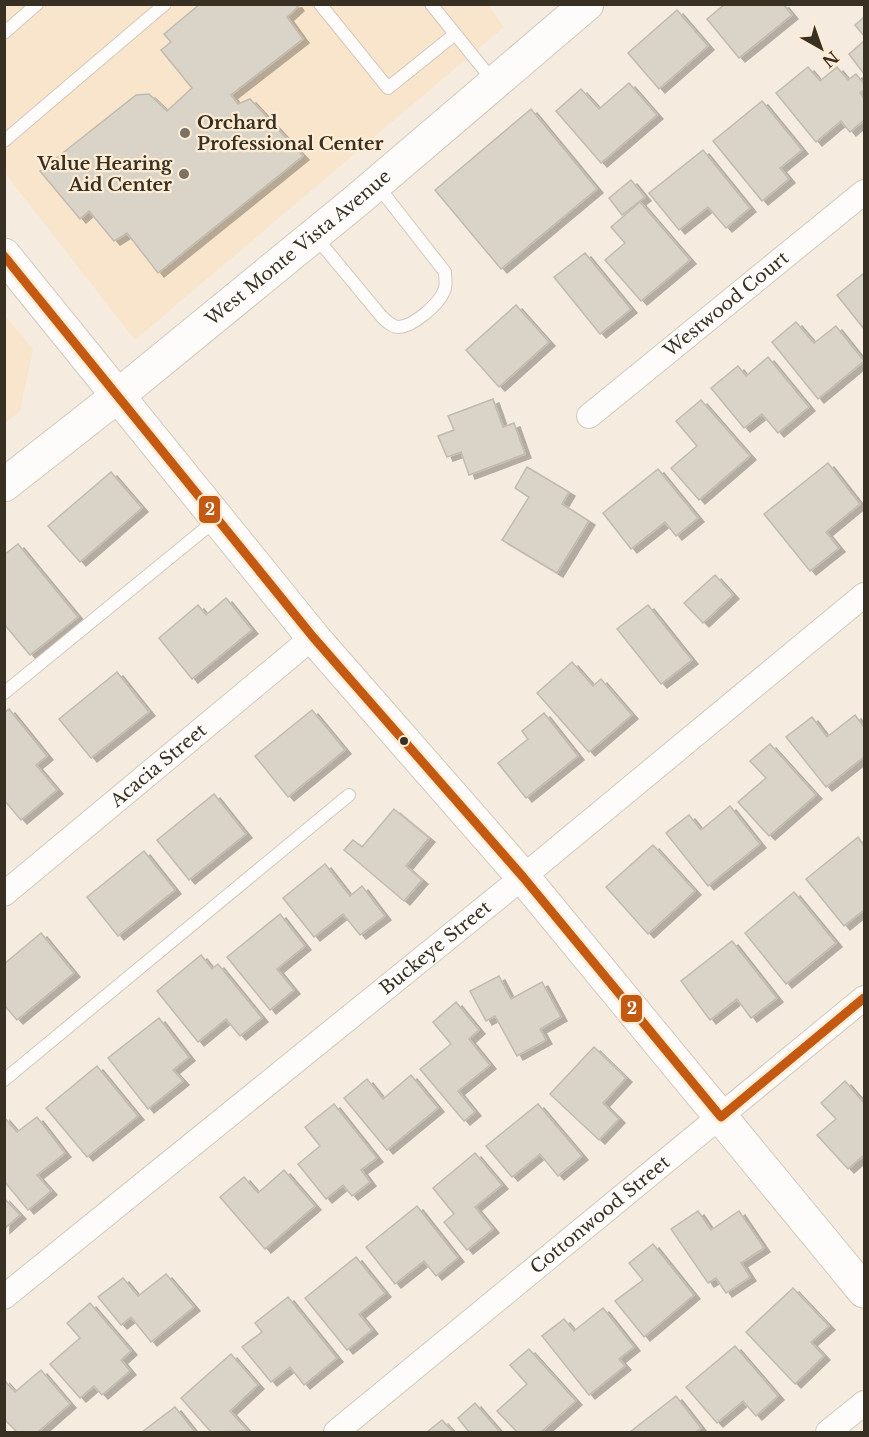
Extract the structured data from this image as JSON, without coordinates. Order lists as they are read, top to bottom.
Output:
{
  "streets": {
    "street": [
      "West Monte Vista Avenue",
      "Westwood Court",
      "Acacia Street",
      "Buckeye Street",
      "Cottonwood Street"
    ]
  },
  "places": ["Orchard Professional Center", "Value Hearing Aid Center"],
  "lines": ["transit line 2"],
  "north": "bottom right"
}
